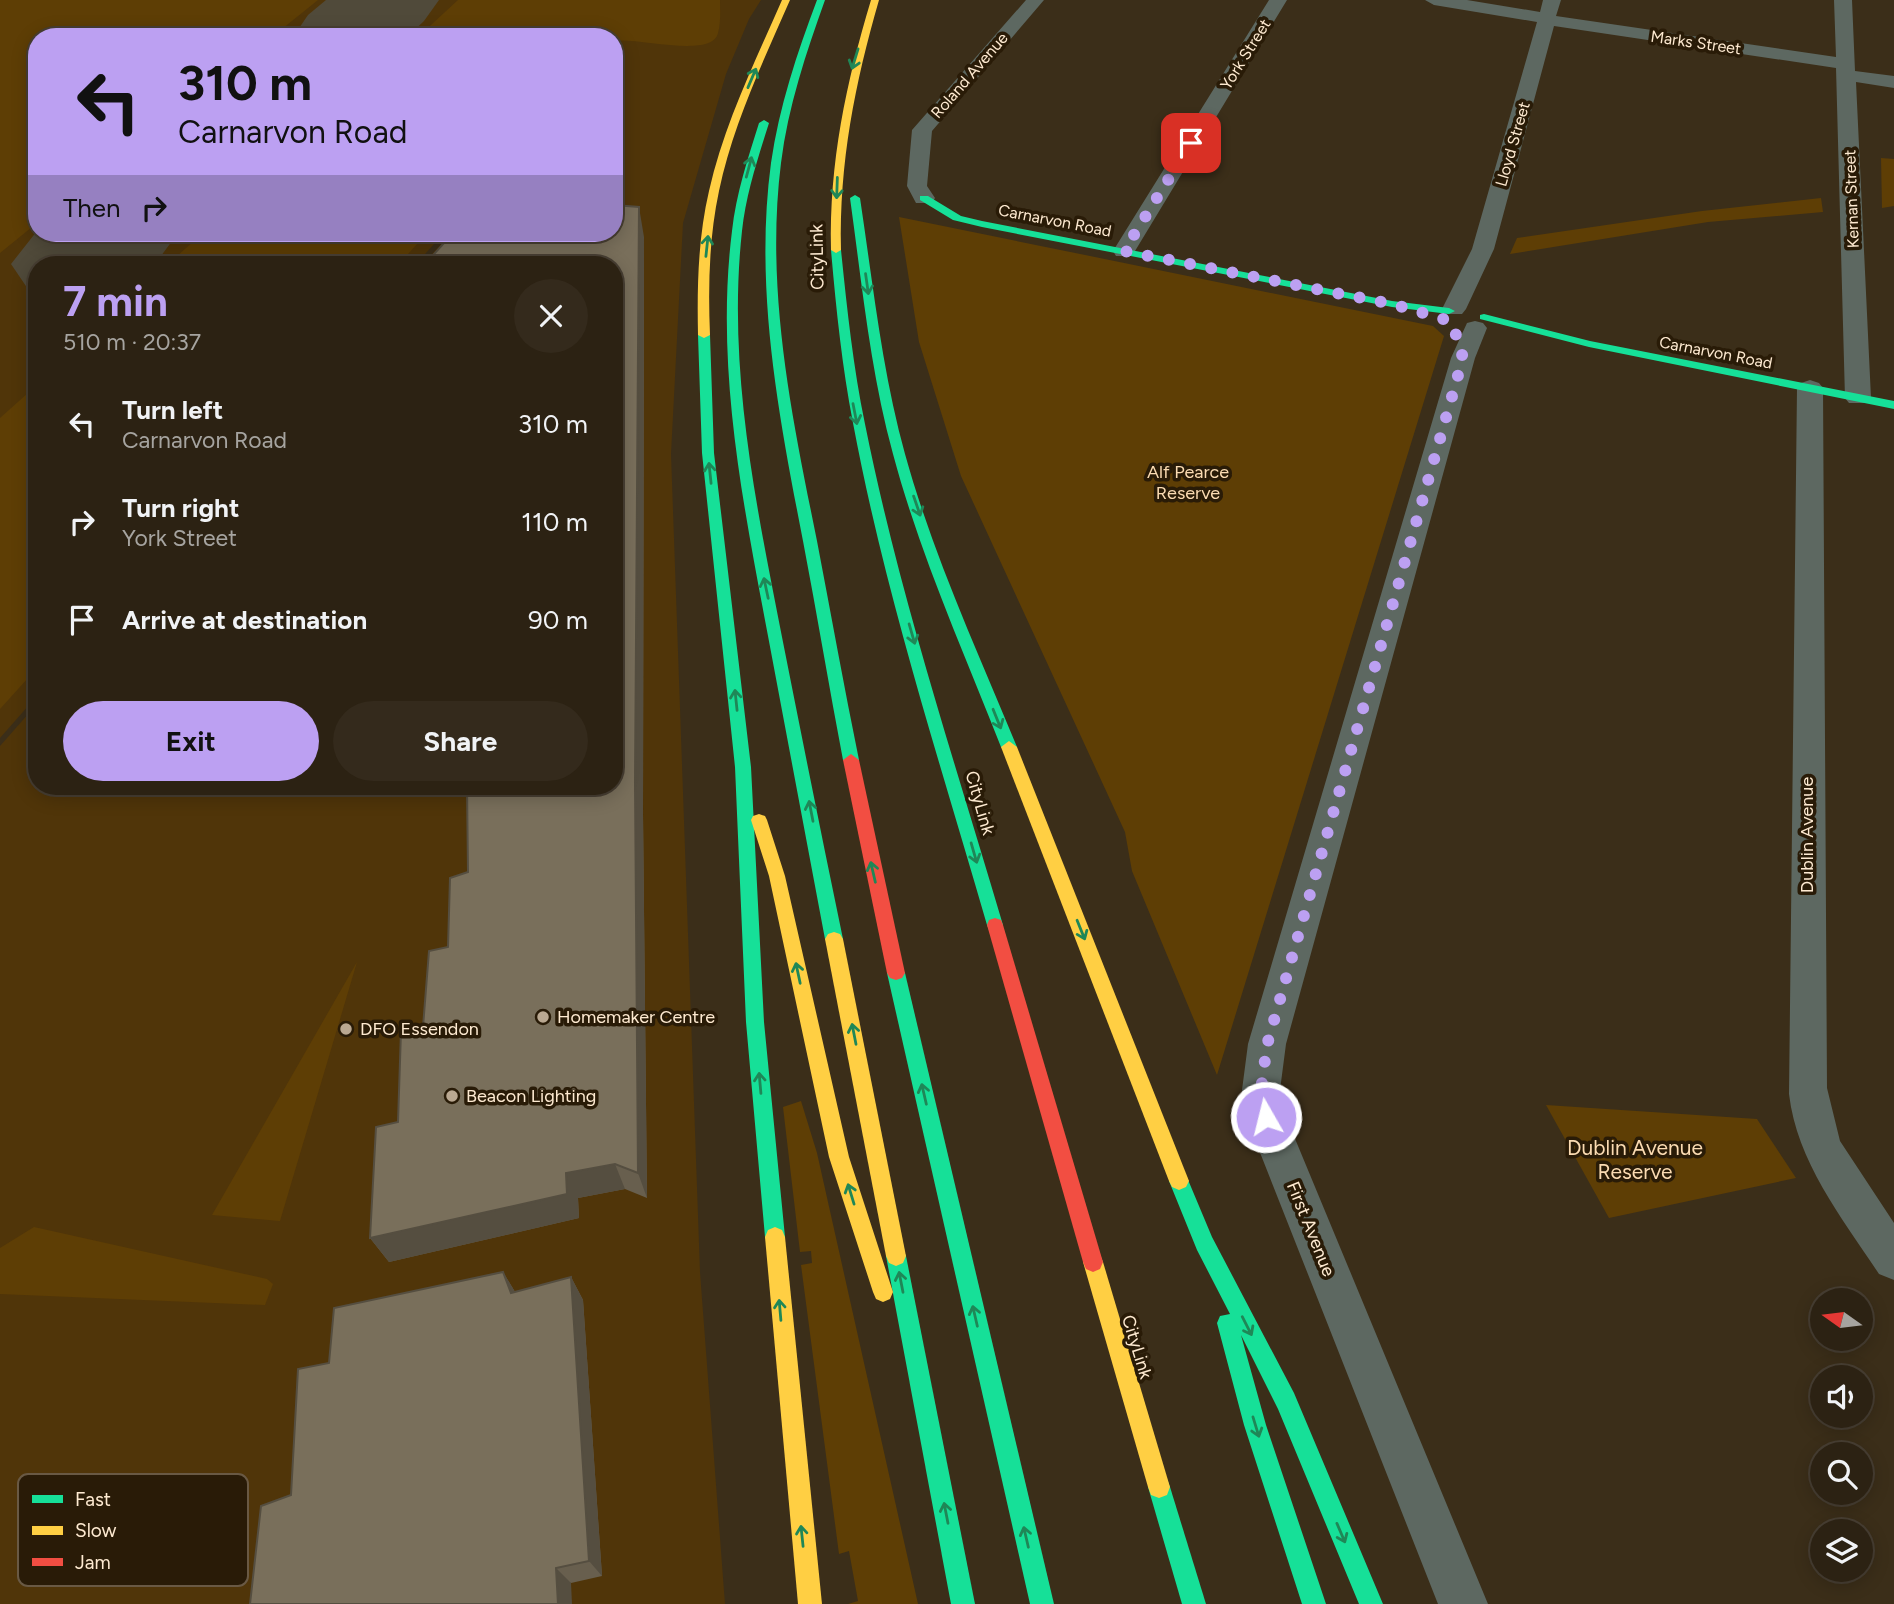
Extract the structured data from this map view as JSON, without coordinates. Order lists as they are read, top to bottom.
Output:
{
  "streets": {
    "main road": ["Carnarvon Road", "CityLink"],
    "street": [
      "Marks Street",
      "York Street",
      "Roland Avenue",
      "Lloyd Street",
      "Kernan Street",
      "Dublin Avenue",
      "First Avenue"
    ]
  },
  "crossings": [
    ["Marks Street", "Lloyd Street"],
    ["Marks Street", "Kernan Street"],
    ["York Street", "Carnarvon Road"],
    ["Roland Avenue", "Carnarvon Road"],
    ["Lloyd Street", "Carnarvon Road"],
    ["Lloyd Street", "First Avenue"],
    ["Kernan Street", "Carnarvon Road"],
    ["Carnarvon Road", "Dublin Avenue"],
    ["Carnarvon Road", "First Avenue"]
  ],
  "parks": ["Alf Pearce Reserve", "Dublin Avenue Reserve"],
  "places": ["Homemaker Centre", "DFO Essendon", "Beacon Lighting"],
  "legend": ["Fast", "Slow", "Jam"],
  "north": "left",
  "page": {
    "turn": ["310 m", "Carnarvon Road"],
    "then": "Then",
    "heading": ["7 min", "510 m · 20:37"],
    "list": [
      {
        "name": "Turn left",
        "note": "Carnarvon Road",
        "value": "310 m"
      },
      {
        "name": "Turn right",
        "note": "York Street",
        "value": "110 m"
      },
      {
        "name": "Arrive at destination",
        "value": "90 m"
      }
    ],
    "buttons": ["Exit", "Share"]
  }
}
